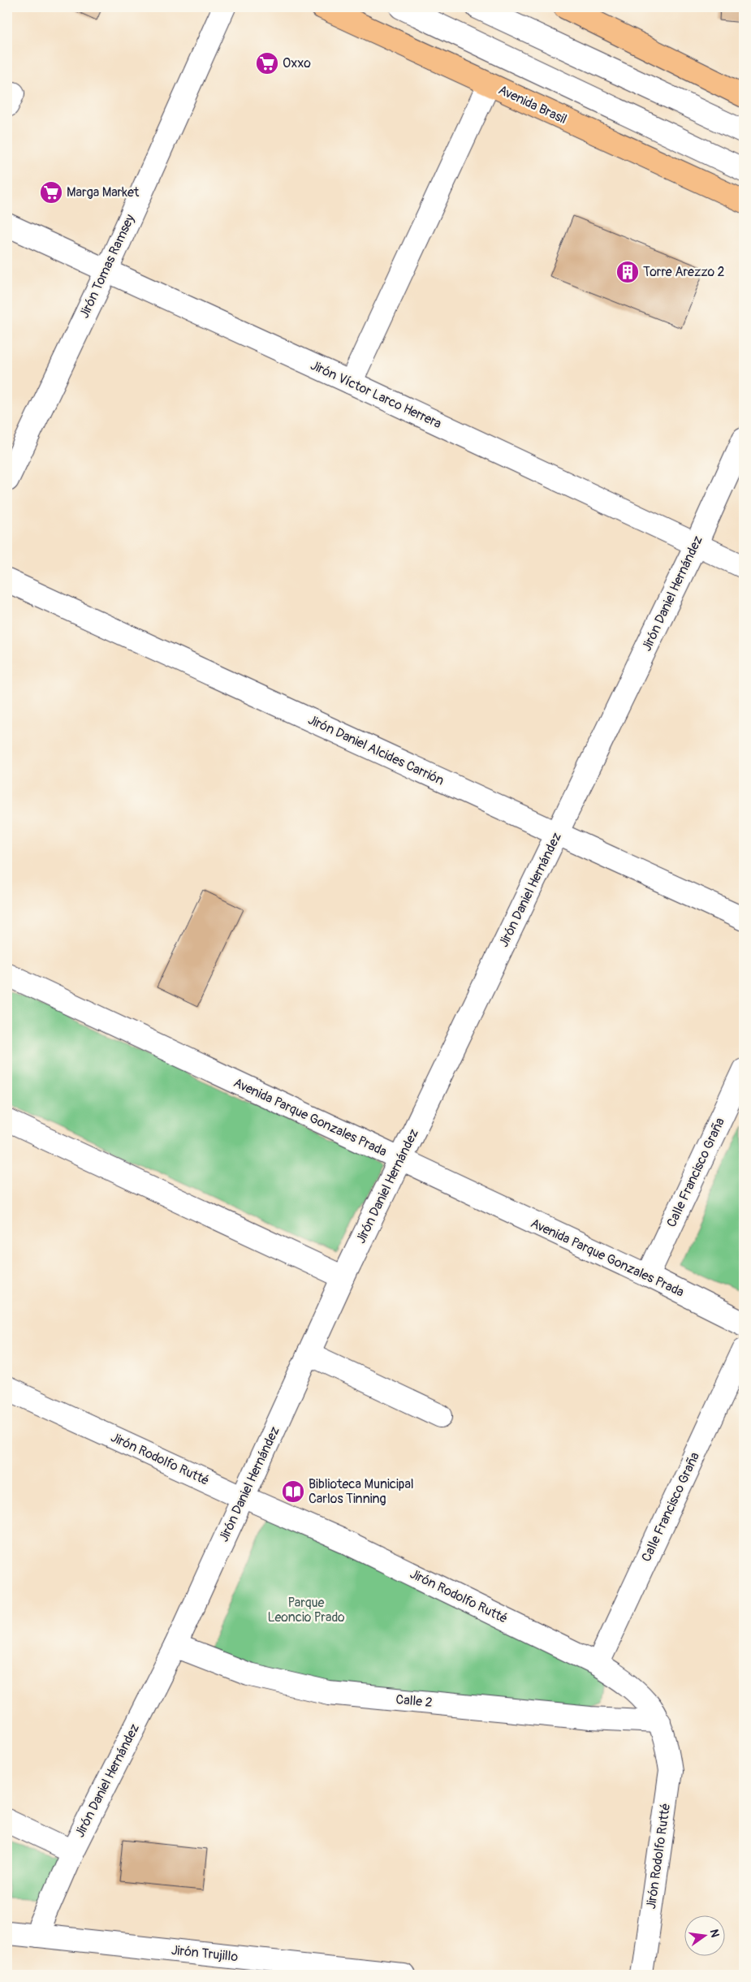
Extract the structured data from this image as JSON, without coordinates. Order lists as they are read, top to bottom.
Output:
{
  "streets": {
    "main road": ["Avenida Brasil"],
    "street": [
      "Jirón Tomas Ramsey",
      "Jirón Víctor Larco Herrera",
      "Jirón Daniel Hernández",
      "Jirón Daniel Alcides Carrión",
      "Avenida Parque Gonzales Prada",
      "Calle Francisco Graña",
      "Jirón Rodolfo Rutté",
      "Calle 2",
      "Jirón Trujillo"
    ]
  },
  "crossings": [
    ["Jirón Tomas Ramsey", "Jirón Víctor Larco Herrera"],
    ["Jirón Víctor Larco Herrera", "Jirón Daniel Hernández"],
    ["Jirón Daniel Hernández", "Jirón Daniel Alcides Carrión"],
    ["Jirón Daniel Hernández", "Avenida Parque Gonzales Prada"],
    ["Jirón Daniel Hernández", "Jirón Rodolfo Rutté"],
    ["Jirón Daniel Hernández", "Calle 2"],
    ["Jirón Daniel Hernández", "Jirón Trujillo"],
    ["Avenida Parque Gonzales Prada", "Calle Francisco Graña"],
    ["Calle Francisco Graña", "Jirón Rodolfo Rutté"],
    ["Jirón Rodolfo Rutté", "Calle 2"]
  ],
  "parks": ["Parque Leoncio Prado"],
  "places": {
    "supermarket": ["Oxxo", "Marga Market"],
    "building": ["Torre Arezzo 2"],
    "library": ["Biblioteca Municipal Carlos Tinning"]
  },
  "north": "right"
}
